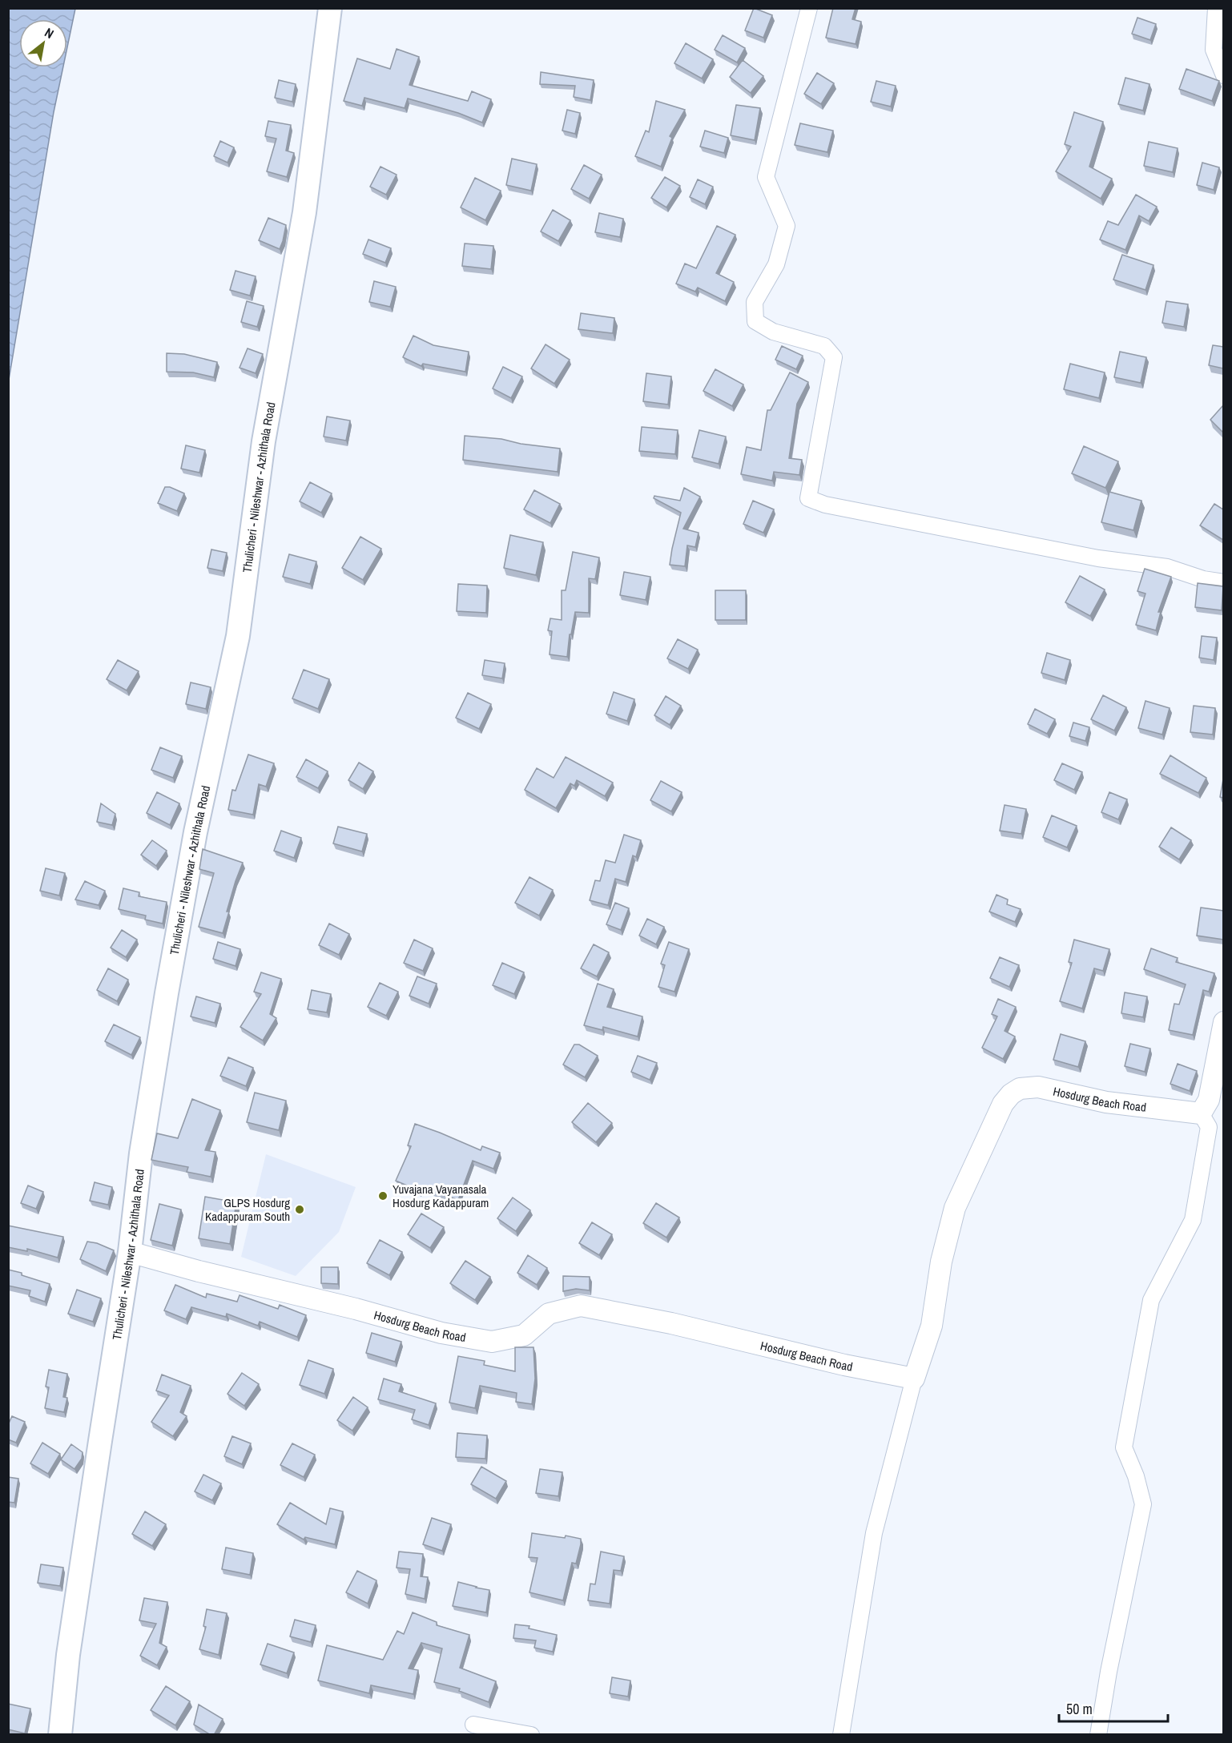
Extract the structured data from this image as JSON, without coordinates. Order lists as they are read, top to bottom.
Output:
{
  "streets": {
    "main road": ["Thulicheri - Nileshwar - Azhithala Road"],
    "street": ["Hosdurg Beach Road"]
  },
  "crossings": [
    ["Thulicheri - Nileshwar - Azhithala Road", "Hosdurg Beach Road"]
  ],
  "places": ["Yuvajana Vayanasala Hosdurg Kadappuram", "GLPS Hosdurg Kadappuram South"],
  "scale_bar": "50 m",
  "north": "top right"
}
